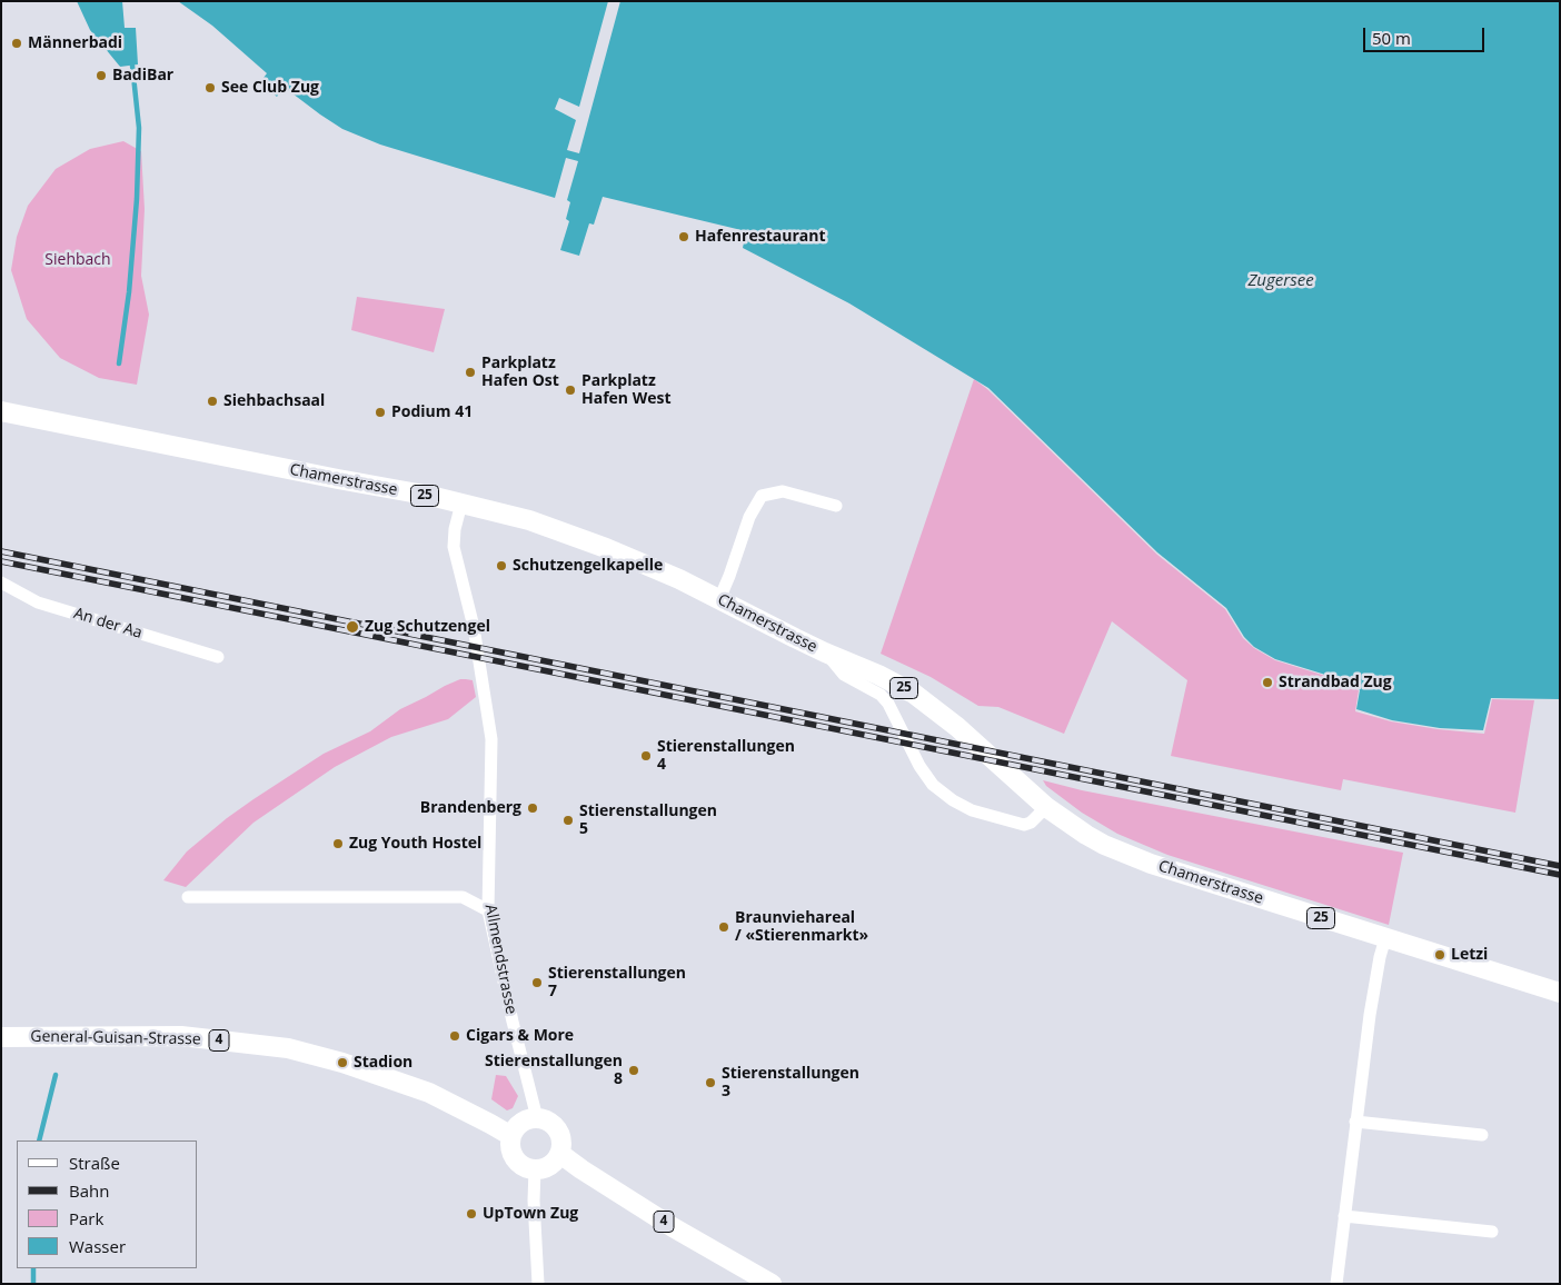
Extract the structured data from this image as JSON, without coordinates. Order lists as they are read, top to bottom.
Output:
{
  "streets": {
    "main road": [
      "Chamerstrasse",
      "25",
      "General-Guisan-Strasse",
      "4"
    ],
    "street": ["An der Aa", "Allmendstrasse"]
  },
  "crossings": [
    ["Chamerstrasse", "Allmendstrasse"],
    ["Allmendstrasse", "General-Guisan-Strasse"],
    ["Allmendstrasse", "4"],
    ["General-Guisan-Strasse", "4"]
  ],
  "water": ["Zugersee"],
  "parks": ["Siehbach"],
  "places": [
    "Männerbadi",
    "BadiBar",
    "See Club Zug",
    "Hafenrestaurant",
    "Parkplatz Hafen Ost",
    "Parkplatz Hafen West",
    "Siehbachsaal",
    "Podium 41",
    "Schutzengelkapelle",
    "Zug Schutzengel",
    "Strandbad Zug",
    "Stierenstallungen 4",
    "Brandenberg",
    "Stierenstallungen 5",
    "Zug Youth Hostel",
    "Braunviehareal / «Stierenmarkt»",
    "Letzi",
    "Stierenstallungen 7",
    "Cigars & More",
    "Stadion",
    "Stierenstallungen 8",
    "Stierenstallungen 3",
    "UpTown Zug"
  ],
  "legend": [
    "Straße",
    "Bahn",
    "Park",
    "Wasser"
  ],
  "scale_bar": "50 m"
}
